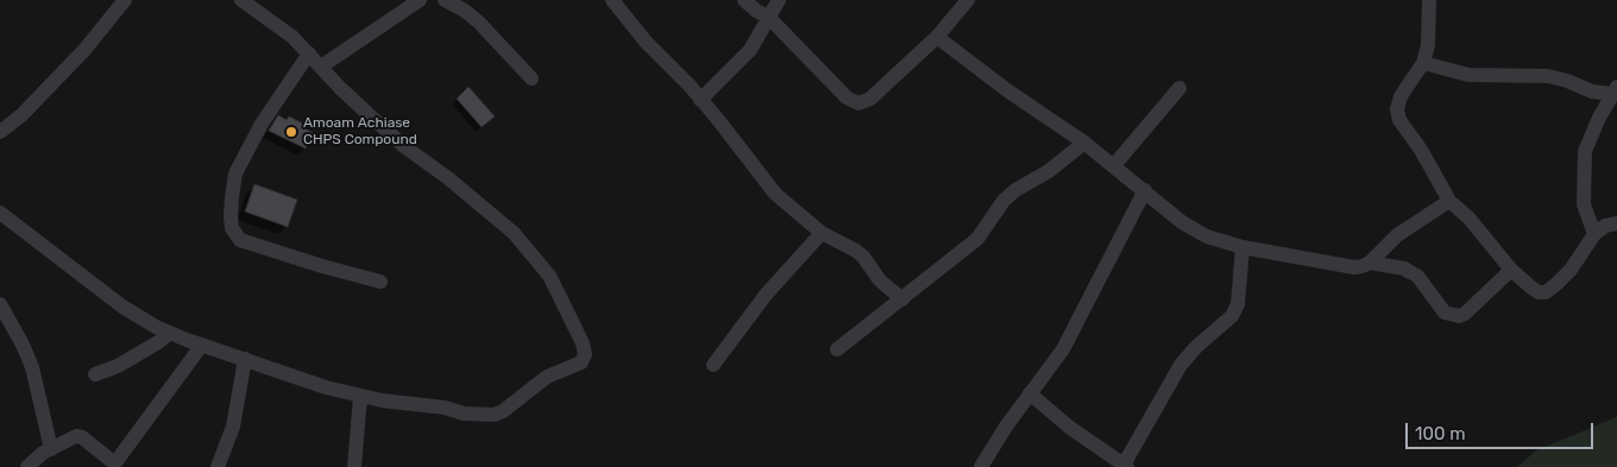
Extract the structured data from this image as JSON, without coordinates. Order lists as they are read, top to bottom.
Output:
{
  "places": ["Amoam Achiase CHPS Compound"],
  "scale_bar": "100 m"
}
